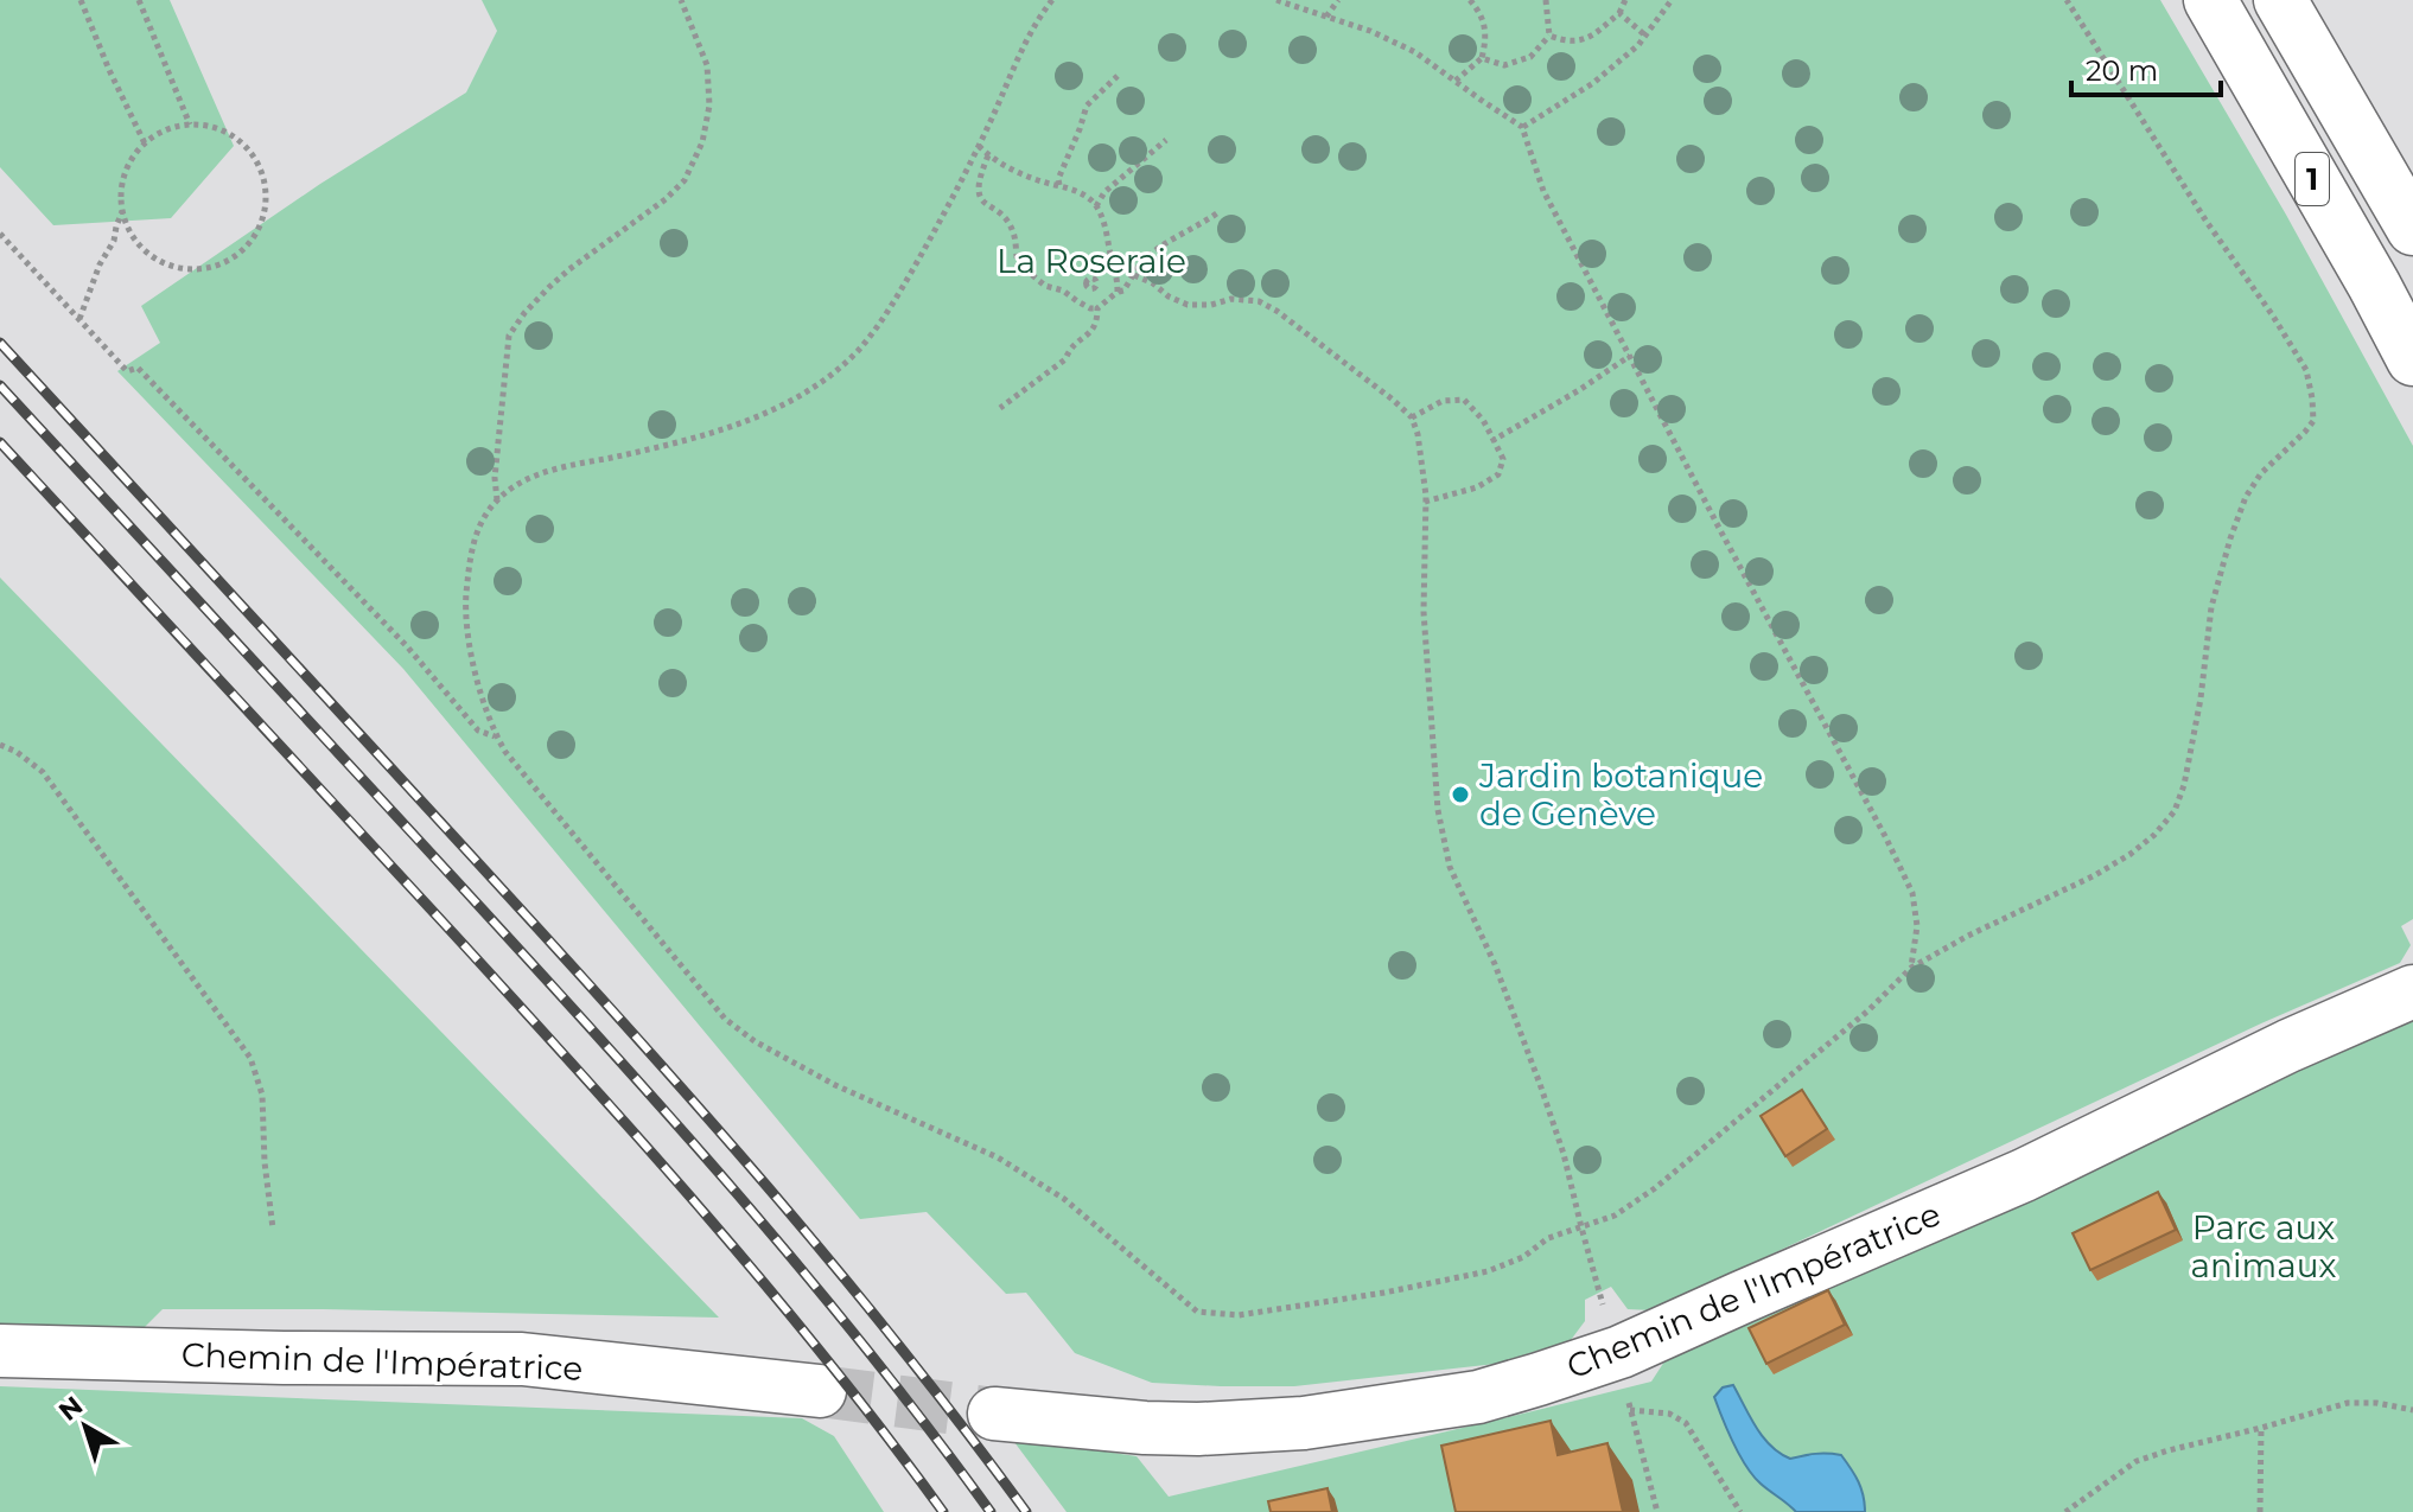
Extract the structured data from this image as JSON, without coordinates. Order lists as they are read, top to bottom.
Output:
{
  "streets": {
    "street": ["1", "Chemin de l'Impératrice"]
  },
  "parks": ["La Roseraie", "Parc aux animaux"],
  "places": ["Jardin botanique de Genève"],
  "scale_bar": "20 m",
  "north": "top left"
}
